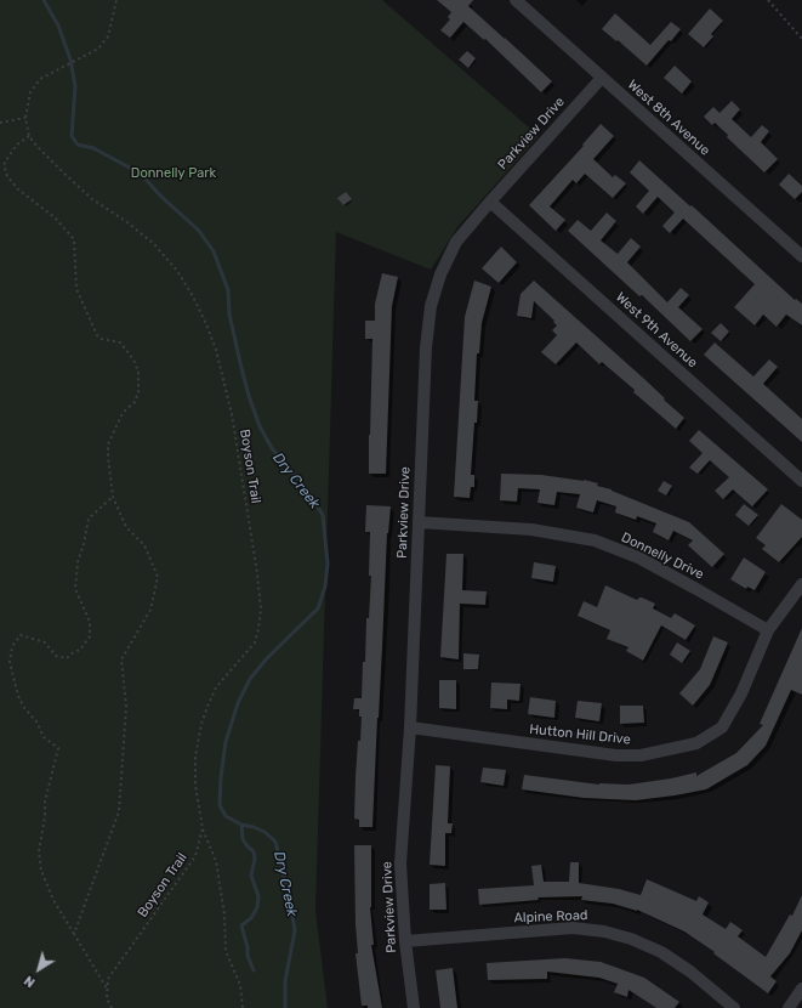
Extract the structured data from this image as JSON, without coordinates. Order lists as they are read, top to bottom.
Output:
{
  "streets": {
    "street": [
      "West 8th Avenue",
      "Parkview Drive",
      "West 9th Avenue",
      "Donnelly Drive",
      "Hutton Hill Drive",
      "Alpine Road"
    ],
    "path": ["Boyson Trail"]
  },
  "crossings": [
    ["West 8th Avenue", "Parkview Drive"],
    ["Parkview Drive", "West 9th Avenue"],
    ["Parkview Drive", "Donnelly Drive"],
    ["Parkview Drive", "Hutton Hill Drive"],
    ["Parkview Drive", "Alpine Road"],
    ["Donnelly Drive", "Hutton Hill Drive"]
  ],
  "water": ["Dry Creek"],
  "parks": ["Donnelly Park"],
  "north": "bottom left"
}
